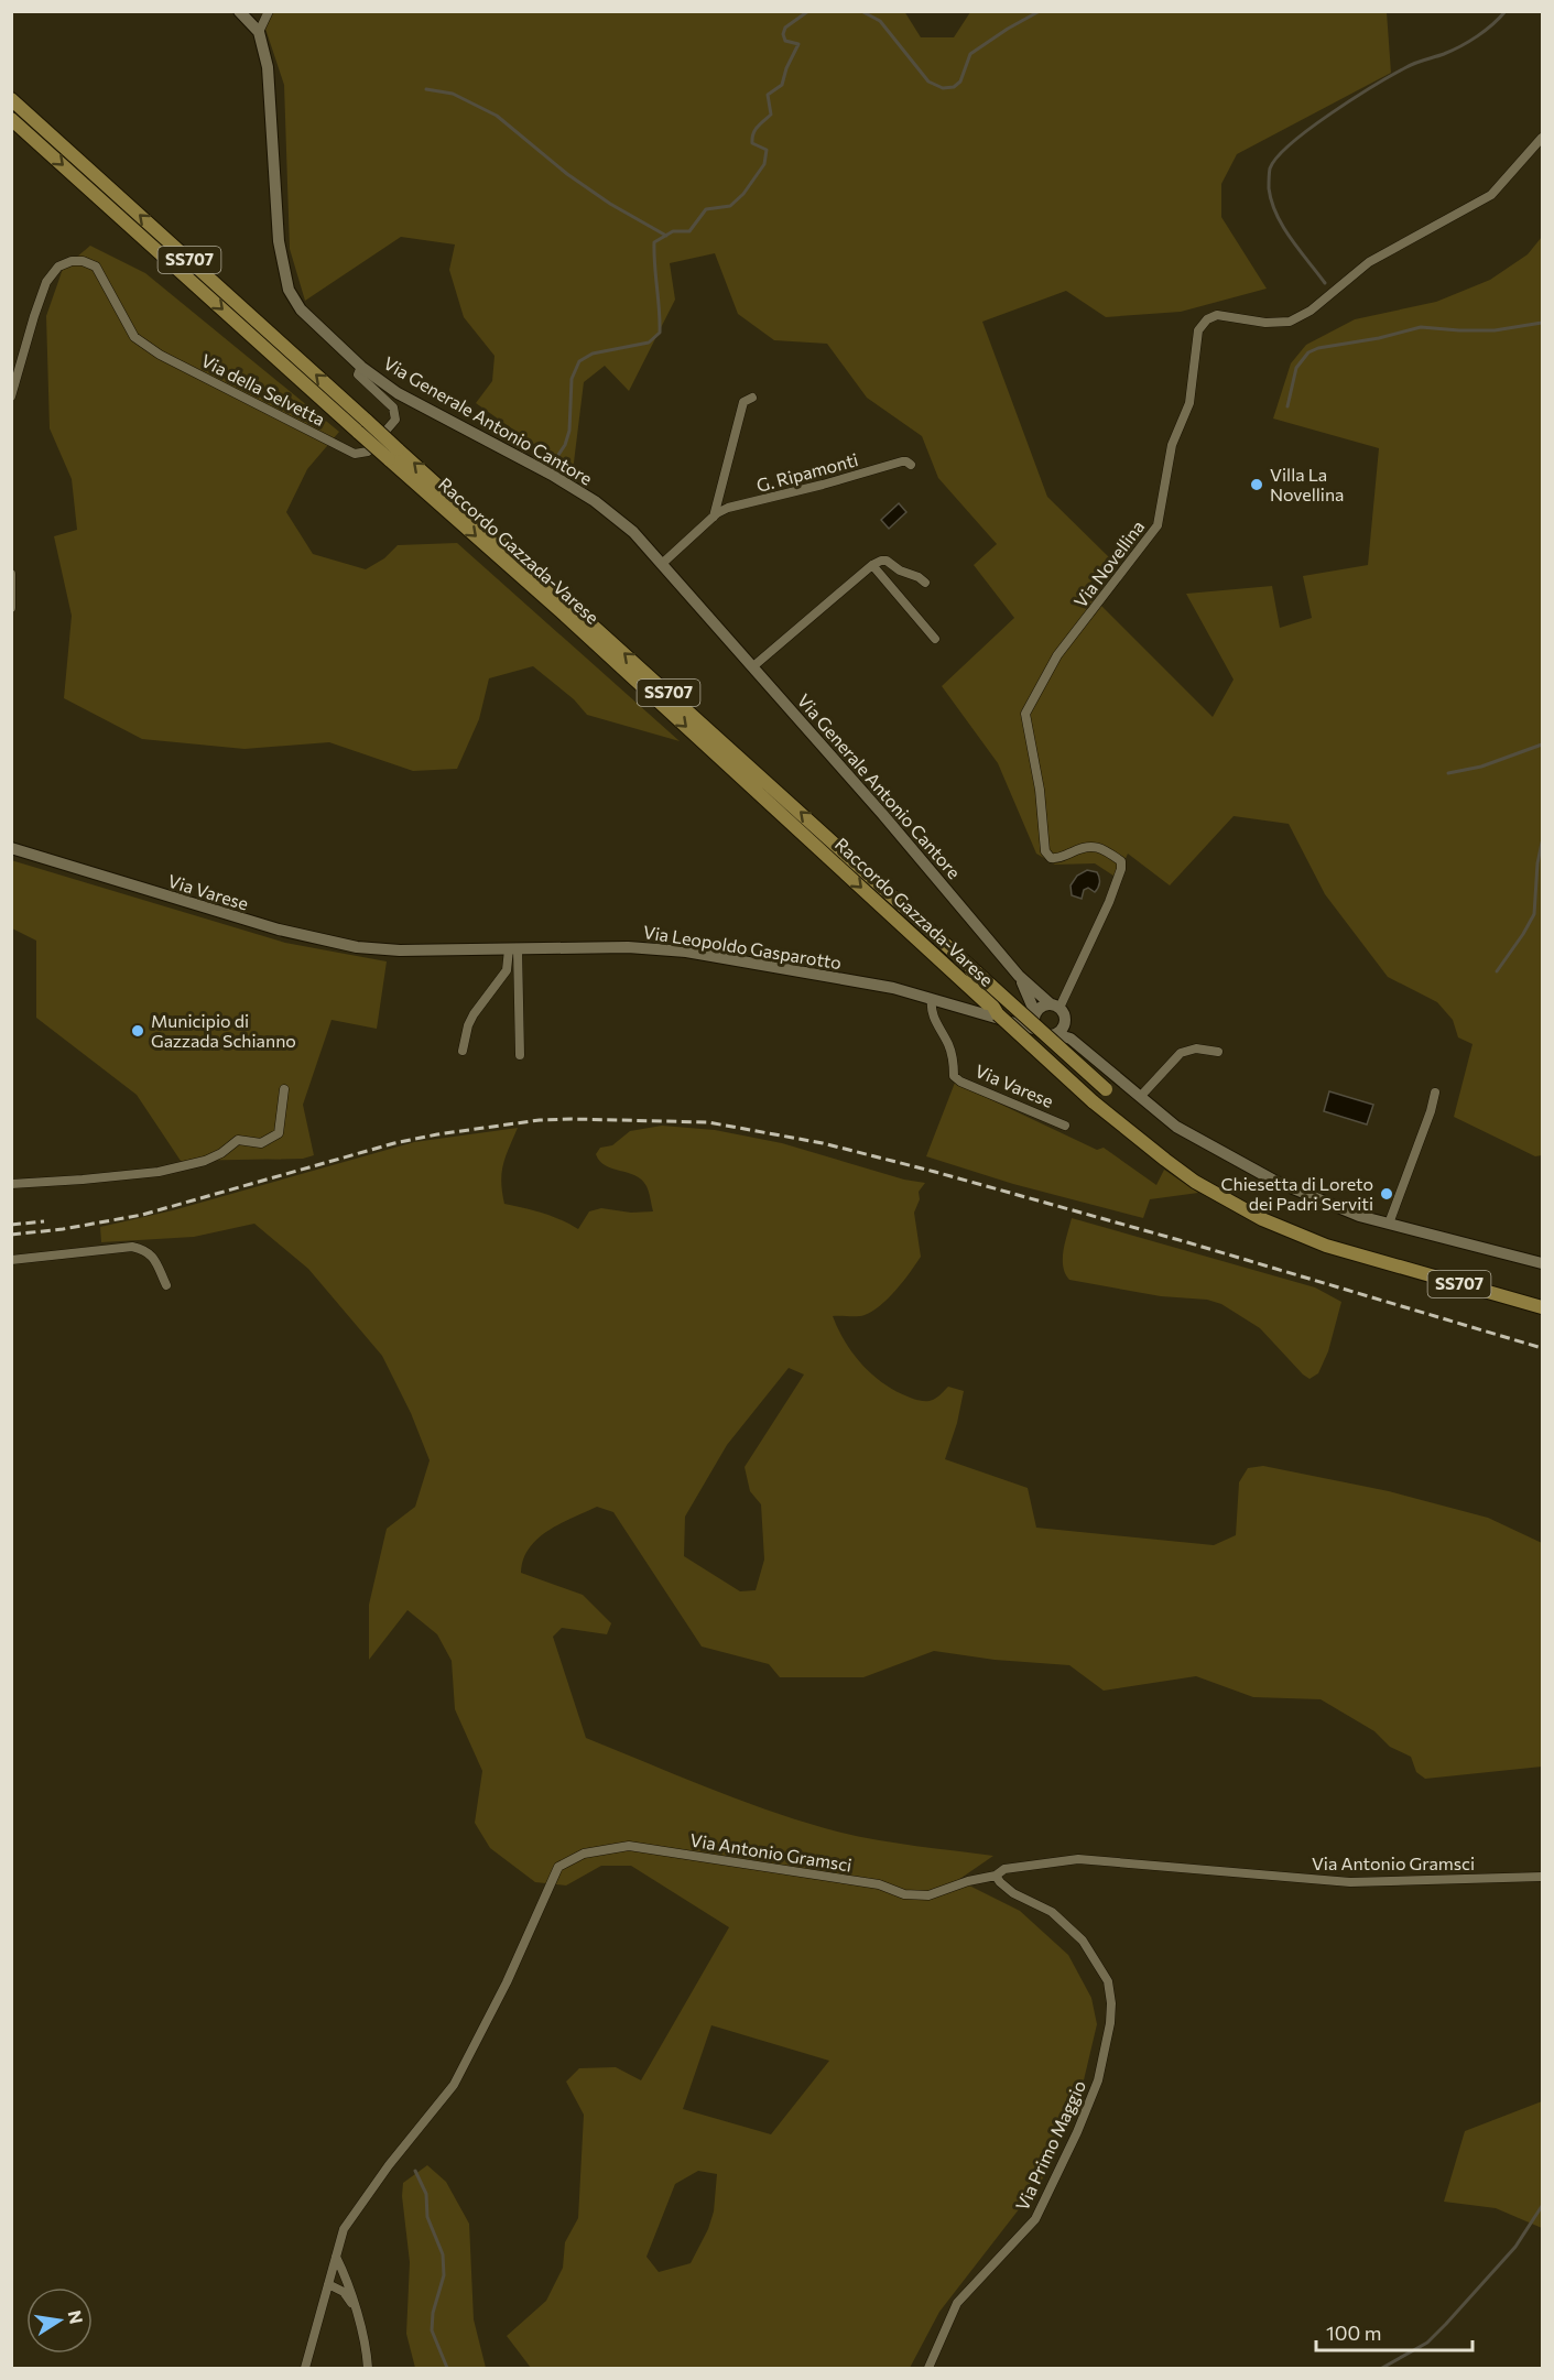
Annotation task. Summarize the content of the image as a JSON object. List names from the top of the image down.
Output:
{
  "streets": {
    "highway": ["SS707", "Raccordo Gazzada-Varese"],
    "main road": ["Via Generale Antonio Cantore", "Via Varese", "Via Leopoldo Gasparotto"],
    "street": [
      "Via della Selvetta",
      "G. Ripamonti",
      "Via Novellina",
      "Via Antonio Gramsci",
      "Via Primo Maggio"
    ]
  },
  "crossings": [
    ["Via della Selvetta", "Via Generale Antonio Cantore"],
    ["Via Generale Antonio Cantore", "G. Ripamonti"],
    ["Via Generale Antonio Cantore", "Via Novellina"],
    ["Via Generale Antonio Cantore", "Via Leopoldo Gasparotto"],
    ["Raccordo Gazzada-Varese", "Via Leopoldo Gasparotto"],
    ["Via Novellina", "Via Leopoldo Gasparotto"],
    ["Via Varese", "Via Leopoldo Gasparotto"],
    ["Via Antonio Gramsci", "Via Primo Maggio"]
  ],
  "places": ["Villa La Novellina", "Municipio di Gazzada Schianno", "Chiesetta di Loreto dei Padri Serviti"],
  "scale_bar": "100 m",
  "north": "right"
}
